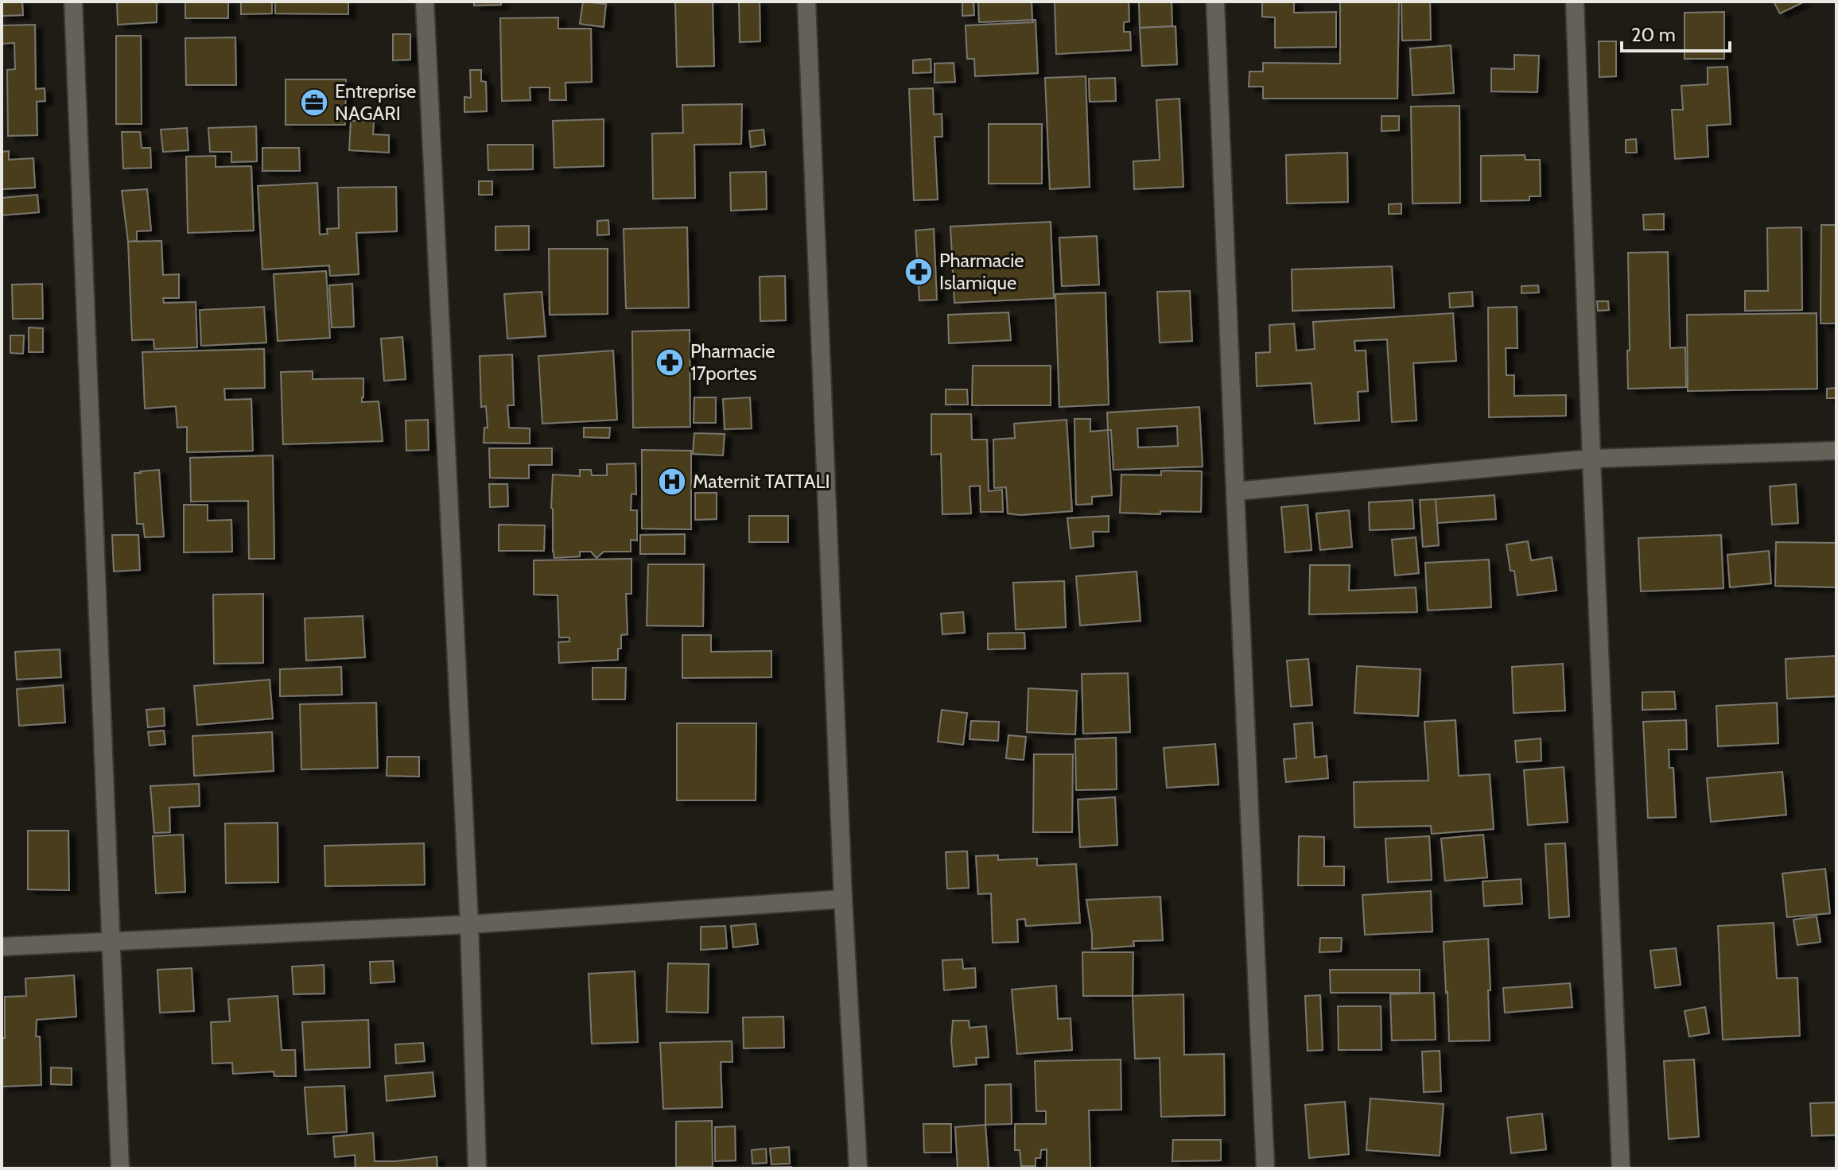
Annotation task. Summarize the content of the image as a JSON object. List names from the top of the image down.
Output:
{
  "places": {
    "office": ["Entreprise NAGARI"],
    "pharmacy": ["Pharmacie Islamique", "Pharmacie 17portes"],
    "hospital": ["Maternit TATTALI"]
  },
  "scale_bar": "20 m"
}
